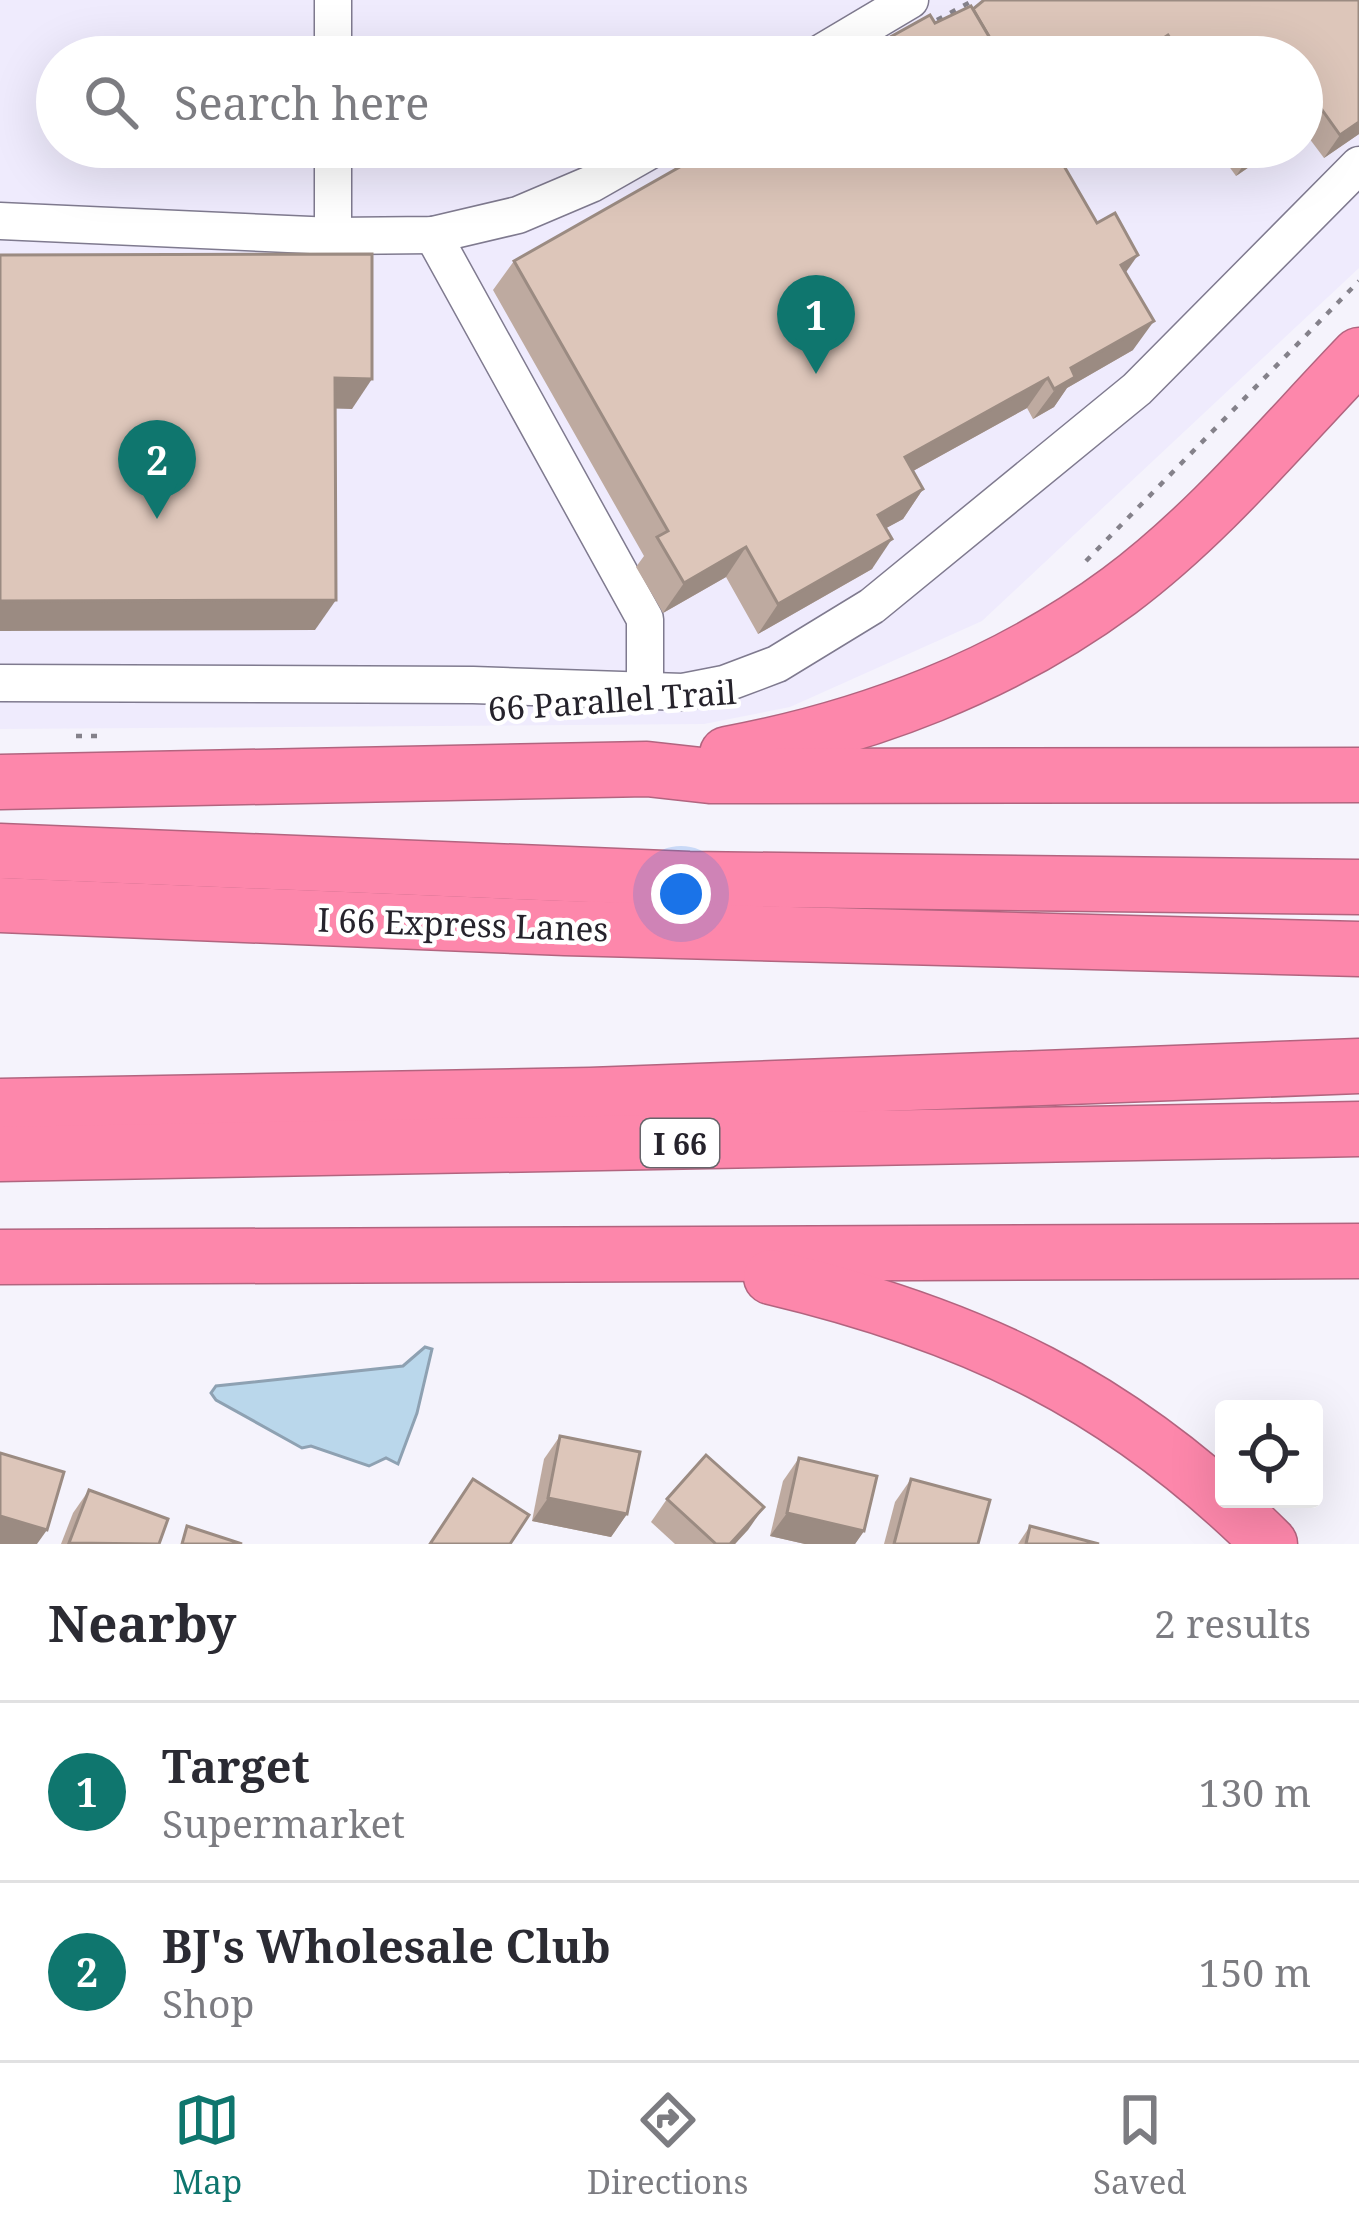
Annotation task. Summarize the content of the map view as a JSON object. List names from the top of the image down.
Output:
{
  "streets": {
    "highway": ["I 66 Express Lanes", "I 66"]
  },
  "page": {
    "search": "Search here",
    "pins": ["1", "2"],
    "heading": ["Nearby", "2 results"],
    "list": [
      {
        "mark": "1",
        "name": "Target",
        "note": "Supermarket",
        "value": "130 m"
      },
      {
        "mark": "2",
        "name": "BJ's Wholesale Club",
        "note": "Shop",
        "value": "150 m"
      }
    ],
    "nav": ["Map", "Directions", "Saved"]
  }
}
